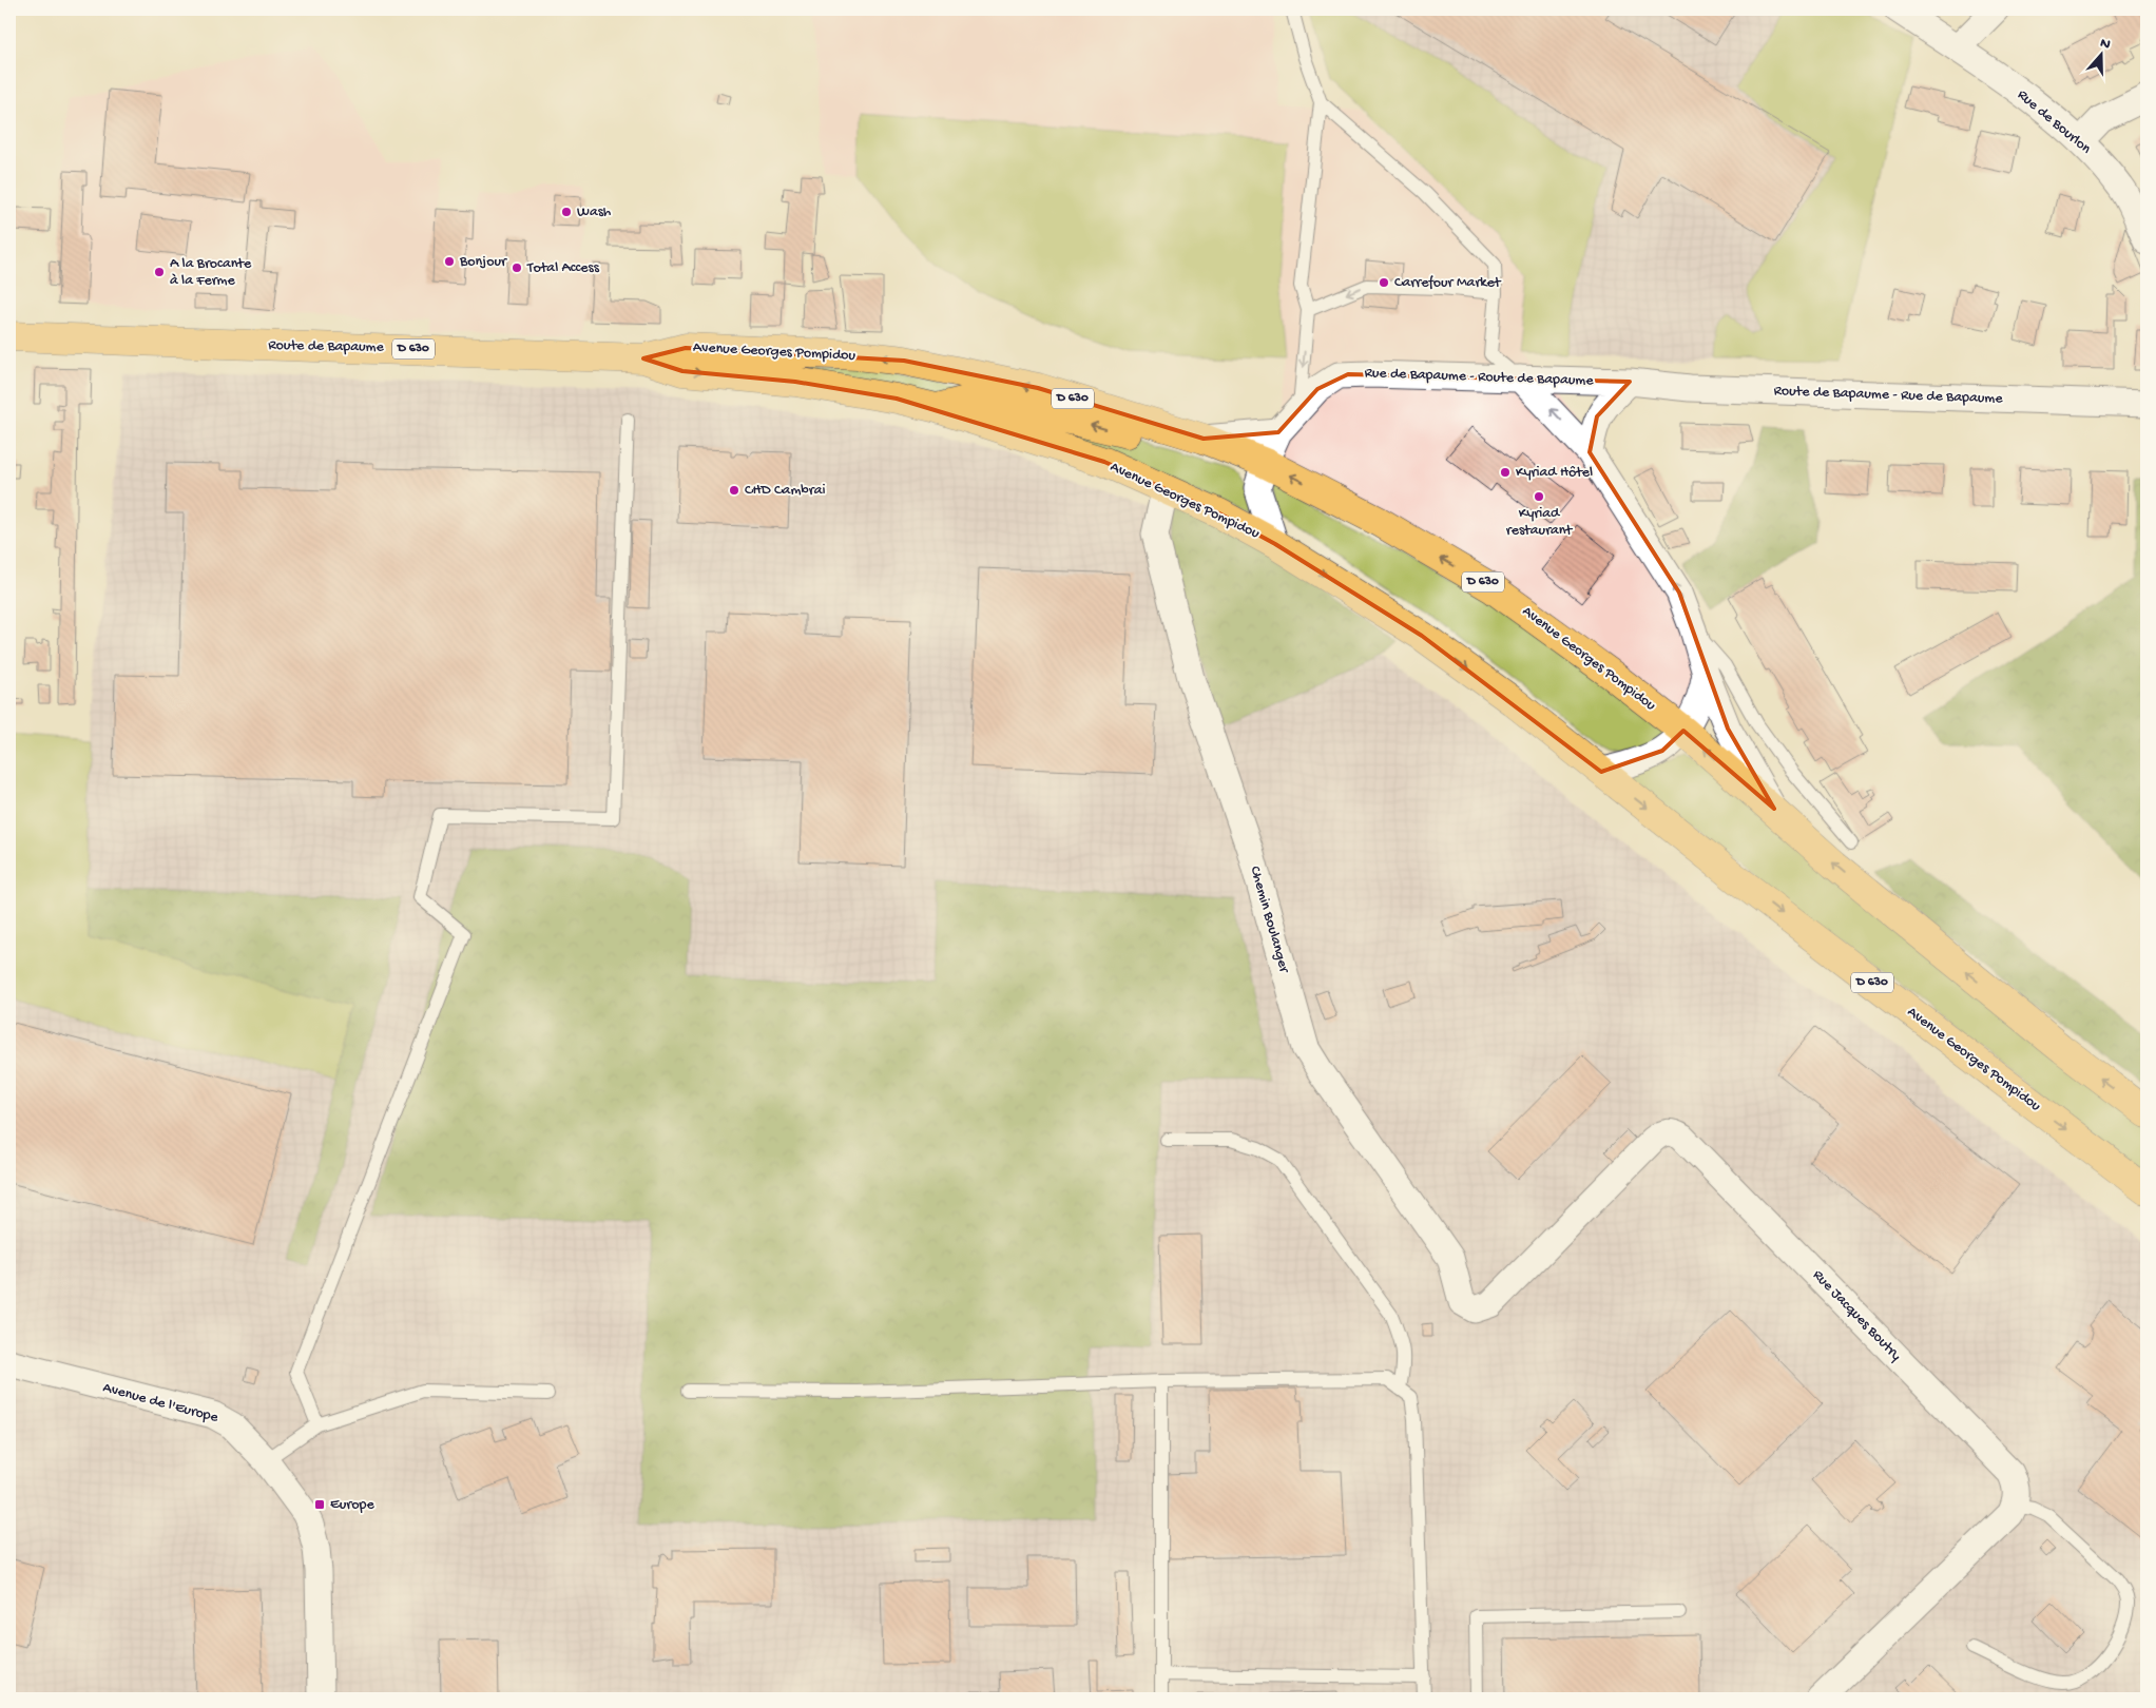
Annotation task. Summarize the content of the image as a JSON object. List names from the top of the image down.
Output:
{
  "streets": {
    "main road": ["Route de Bapaume", "D 630", "Avenue Georges Pompidou"],
    "street": [
      "Rue de Bourlon",
      "Rue de Bapaume - Route de Bapaume",
      "Route de Bapaume - Rue de Bapaume",
      "Chemin Boulanger",
      "Rue Jacques Boutry",
      "Avenue de l'Europe"
    ]
  },
  "crossings": [
    ["Route de Bapaume", "Avenue Georges Pompidou"],
    ["Avenue Georges Pompidou", "Chemin Boulanger"],
    ["Rue de Bapaume - Route de Bapaume", "Route de Bapaume - Rue de Bapaume"],
    ["Chemin Boulanger", "Rue Jacques Boutry"]
  ],
  "places": {
    "other": [
      "Wash",
      "Bonjour",
      "Total Access",
      "A la Brocante à la Ferme",
      "Carrefour Market",
      "Kyriad Hôtel",
      "CHD Cambrai",
      "Kyriad restaurant"
    ],
    "transit": ["Europe"]
  },
  "north": "top"
}
